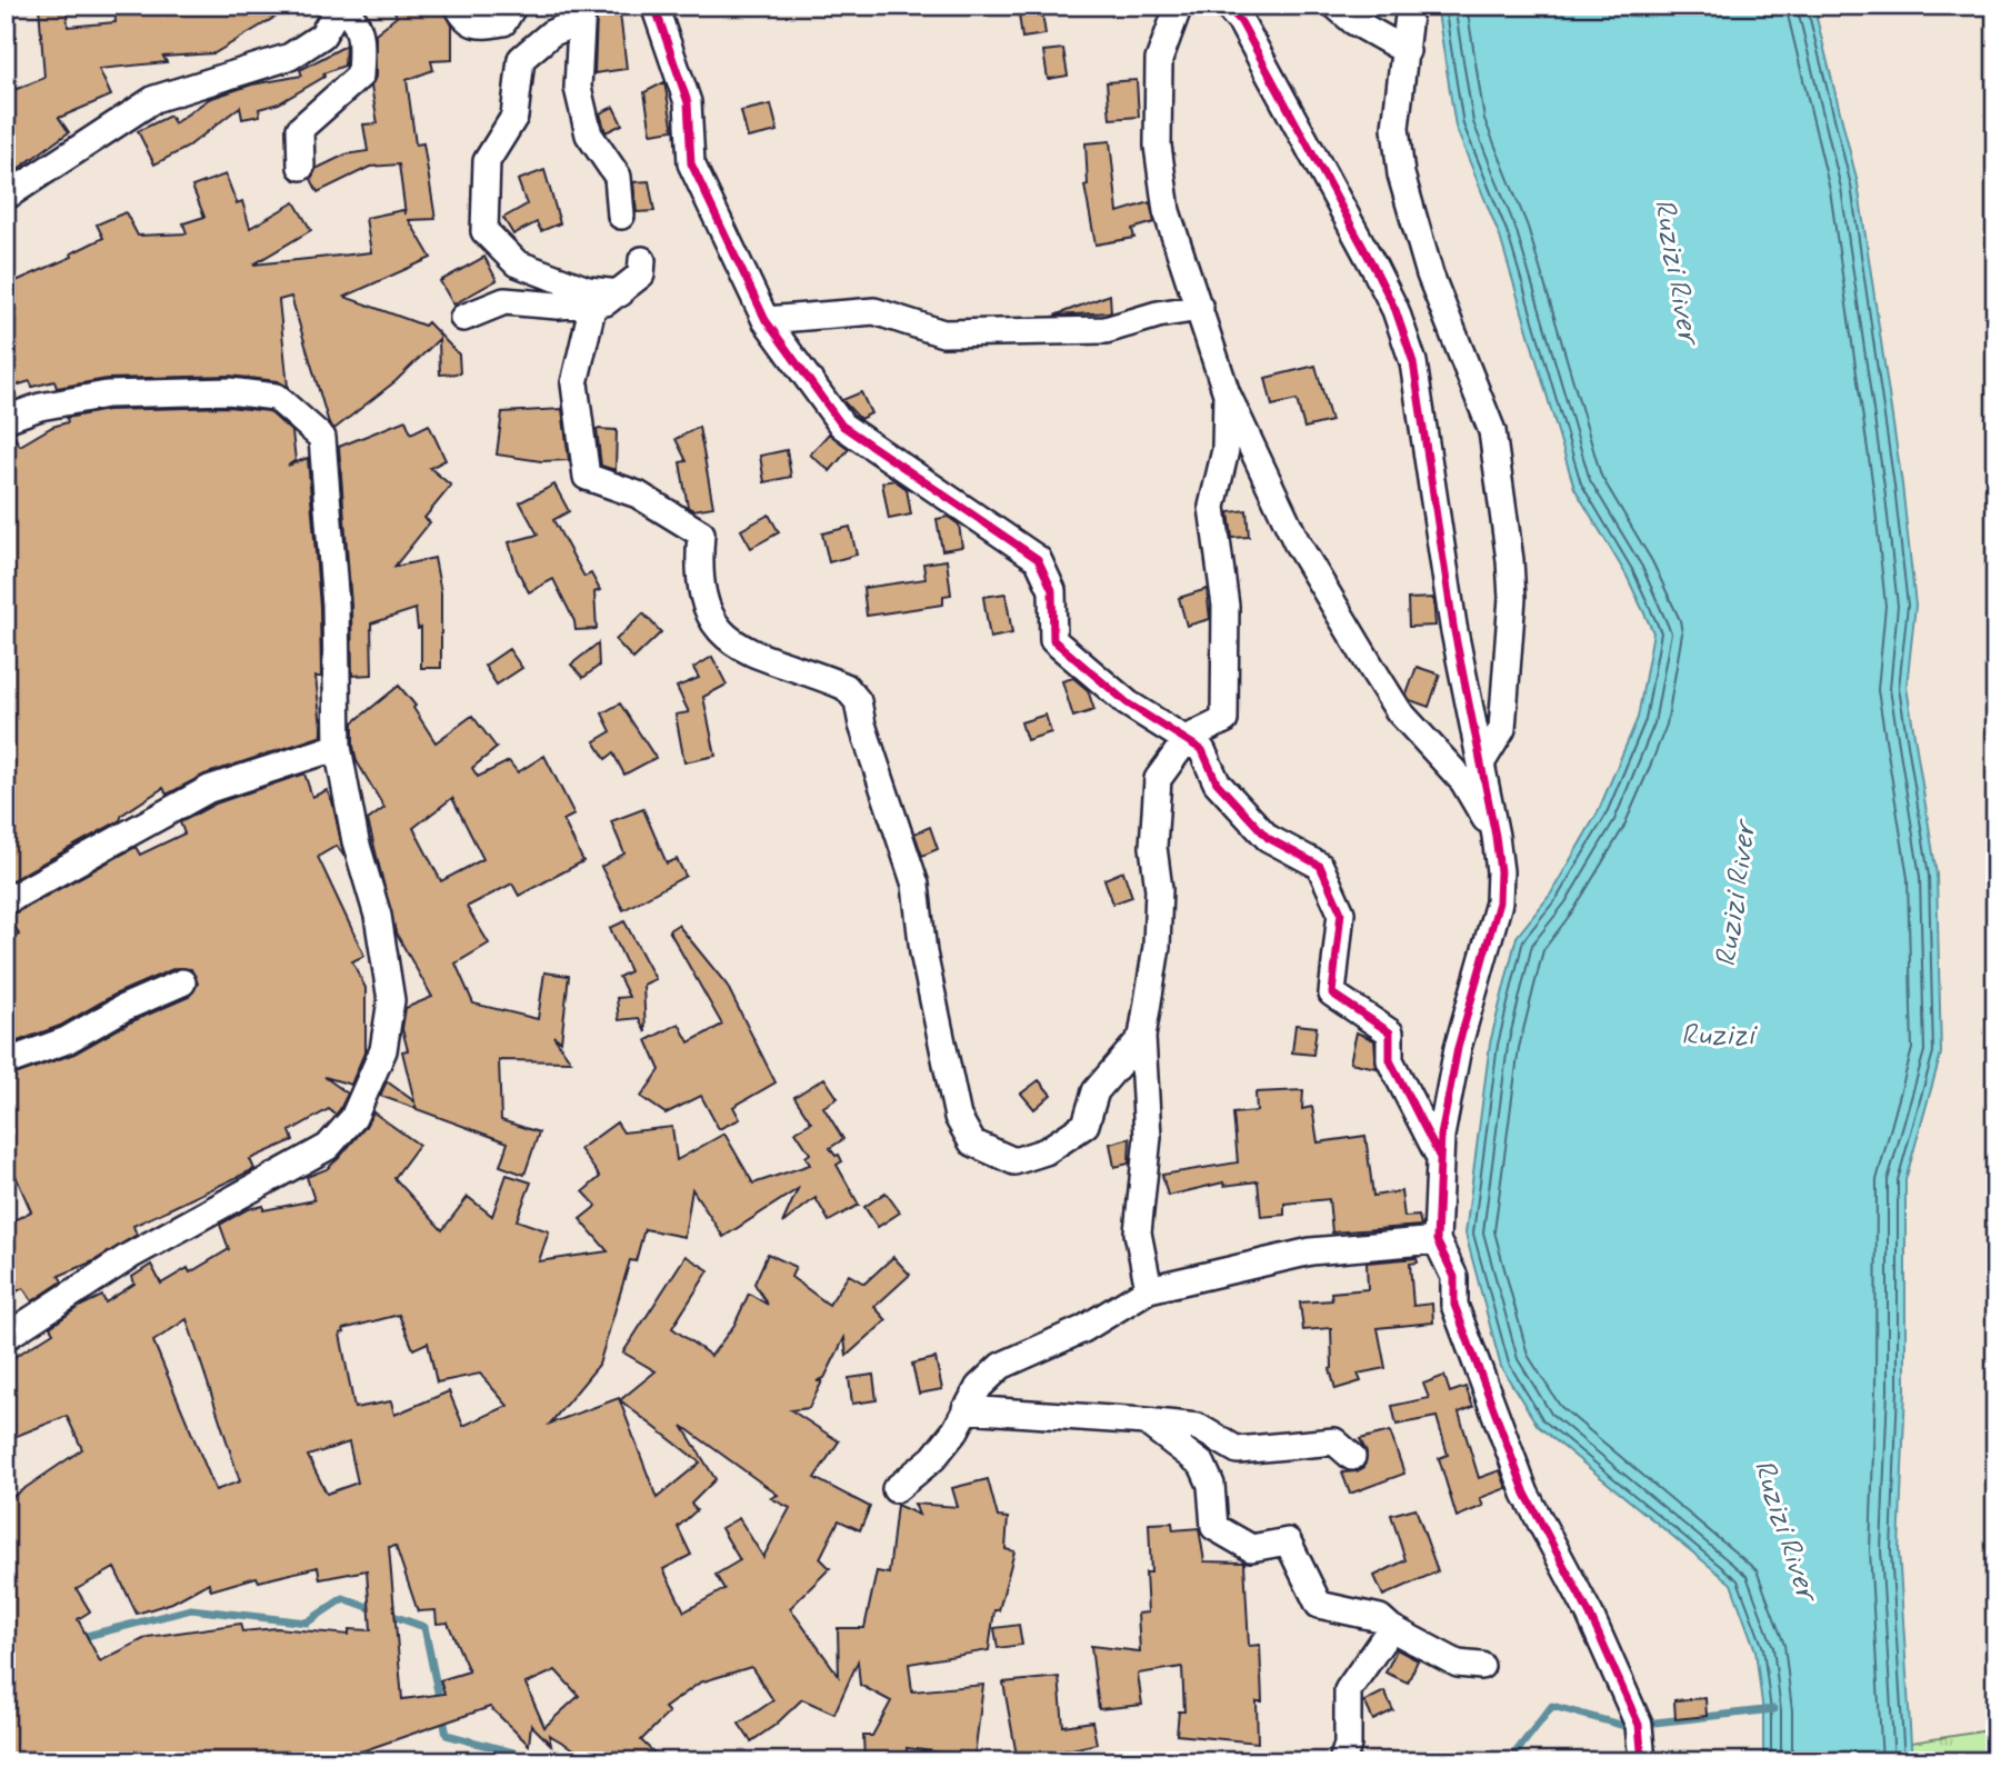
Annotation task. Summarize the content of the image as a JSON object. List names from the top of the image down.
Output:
{
  "water": ["Ruzizi River", "Ruzizi"]
}
